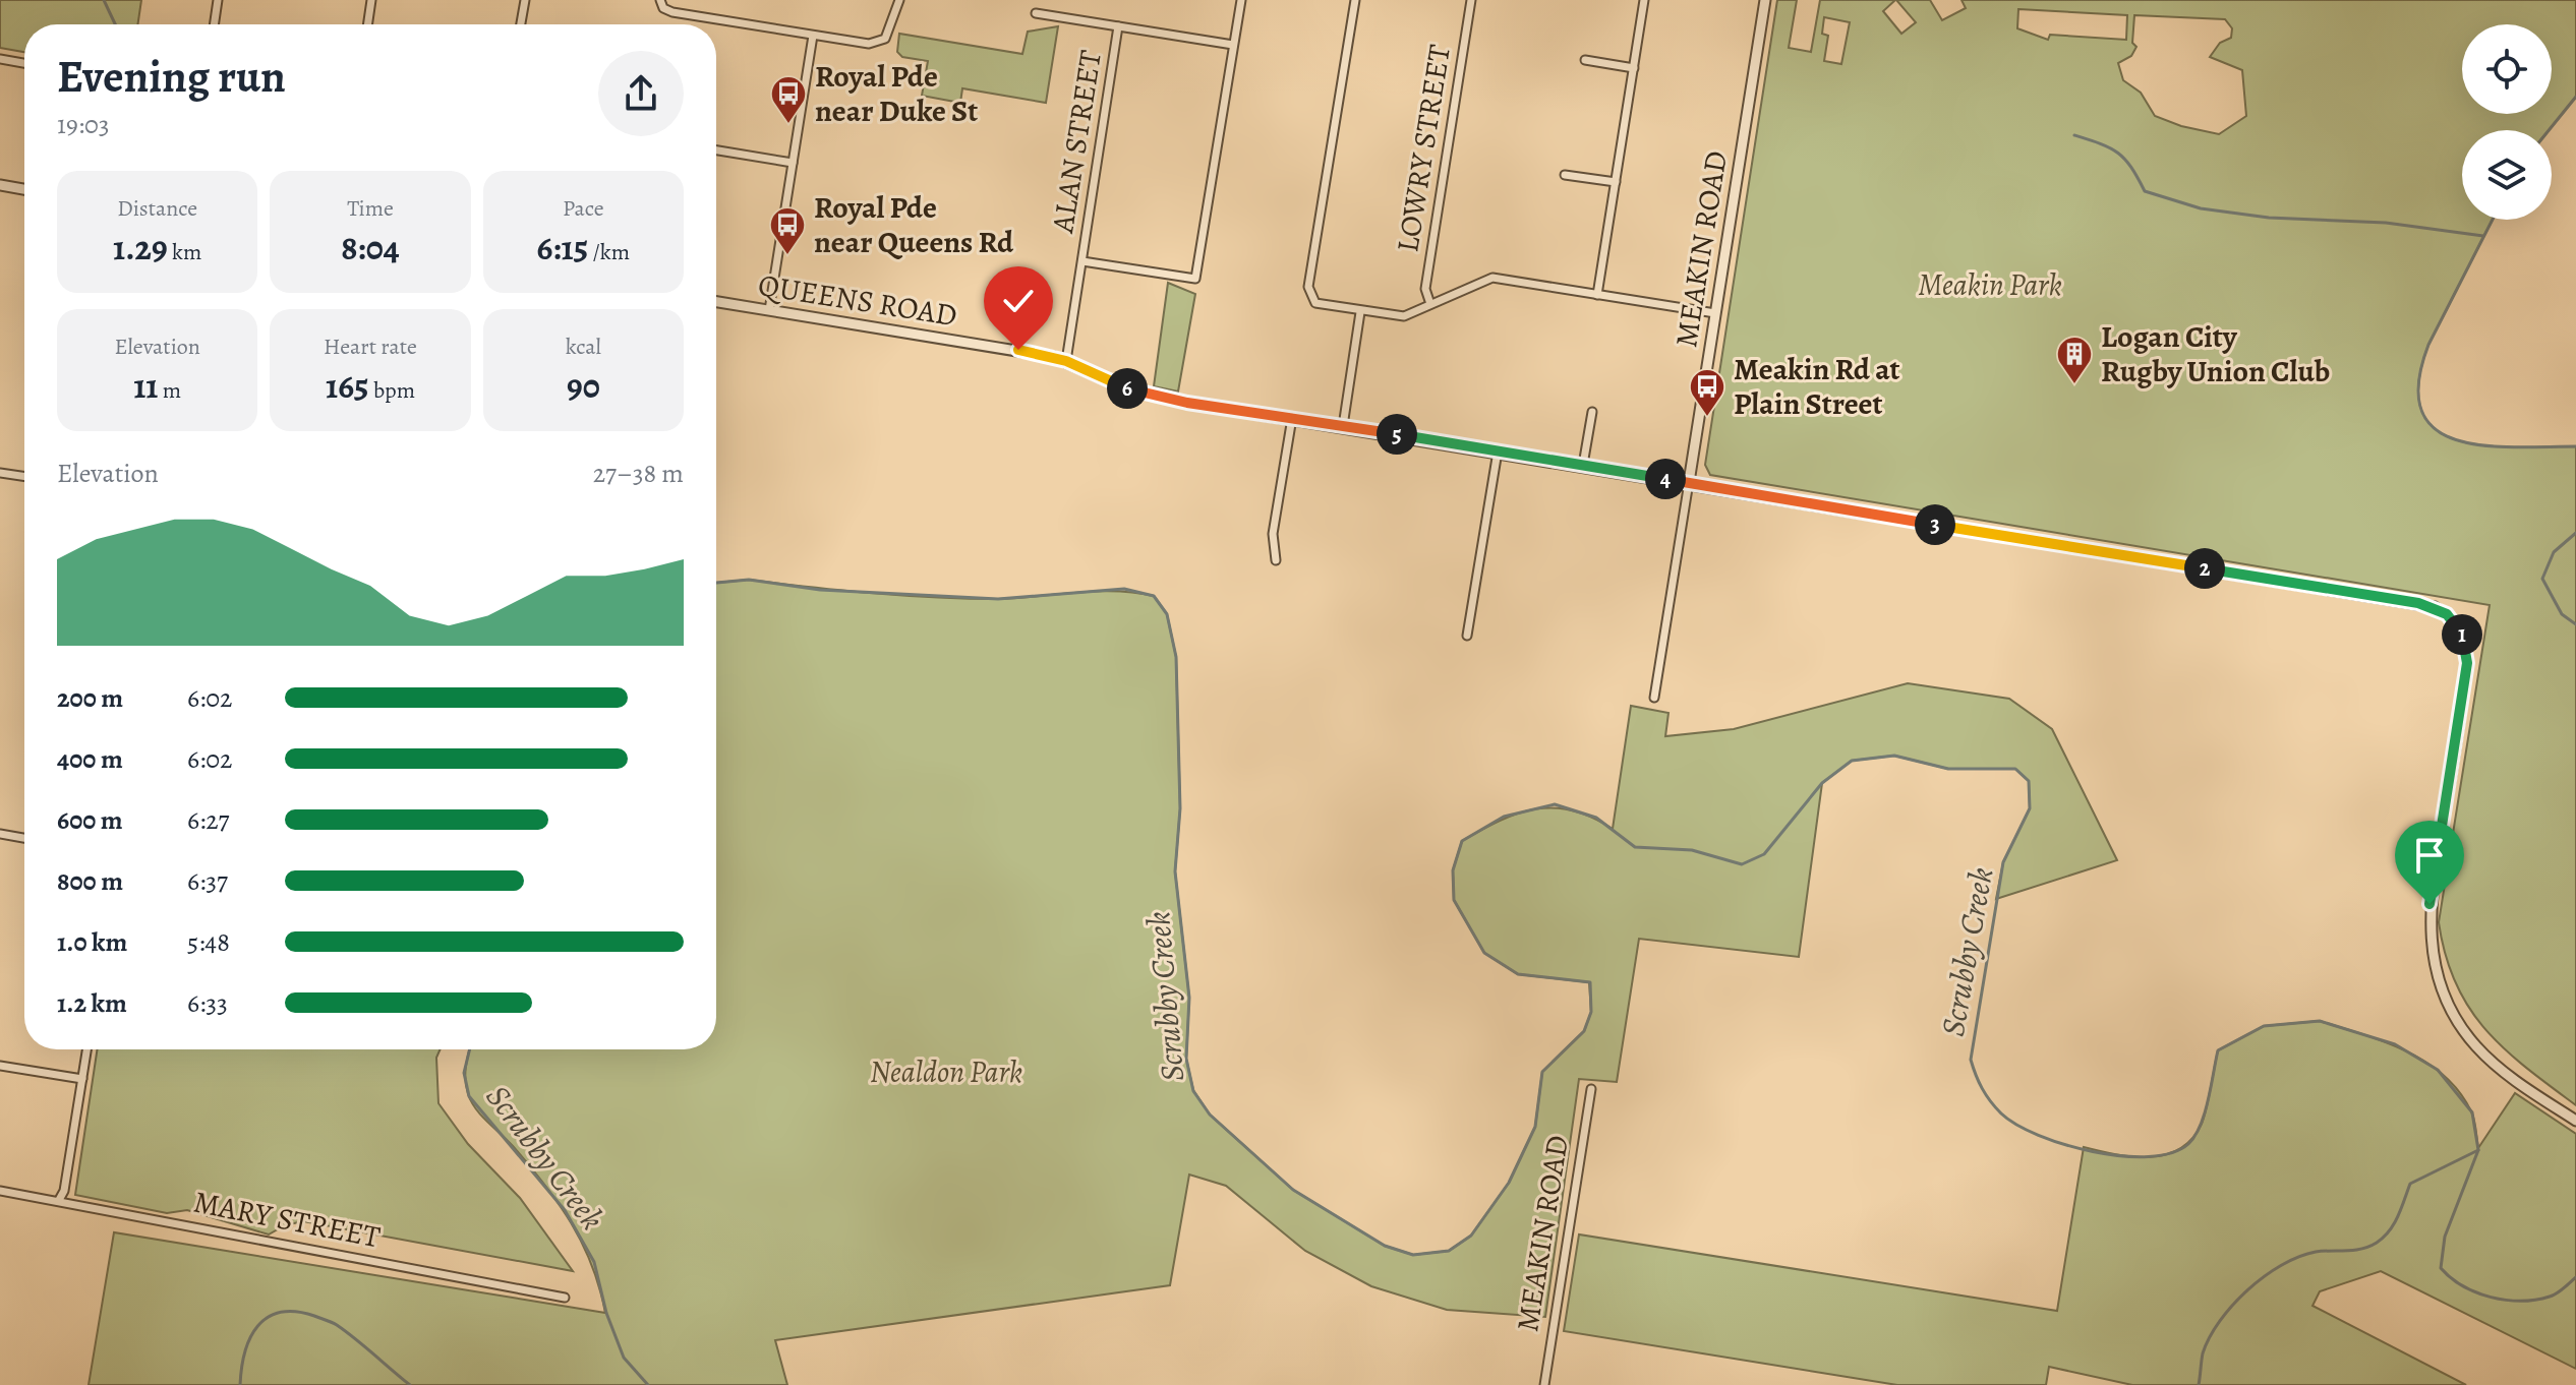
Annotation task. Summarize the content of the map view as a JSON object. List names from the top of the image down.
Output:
{
  "streets": {
    "street": [
      "ALAN STREET",
      "LOWRY STREET",
      "MEAKIN ROAD",
      "QUEENS ROAD",
      "MARY STREET"
    ]
  },
  "crossings": [
    ["ALAN STREET", "QUEENS ROAD"],
    ["MEAKIN ROAD", "QUEENS ROAD"]
  ],
  "water": ["Scrubby Creek"],
  "parks": ["Meakin Park", "Nealdon Park"],
  "places": {
    "bus stop": ["Royal Pde near Duke St", "Royal Pde near Queens Rd", "Meakin Rd at Plain Street"],
    "building": ["Logan City Rugby Union Club"]
  },
  "page": {
    "heading": ["Evening run", "19:03"],
    "stats": [
      ["Distance", "1.29 km"],
      ["Time", "8:04"],
      ["Pace", "6:15 /km"],
      ["Elevation", "11 m"],
      ["Heart rate", "165 bpm"],
      ["kcal", "90"]
    ],
    "pins": [
      "6",
      "5",
      "4",
      "3",
      "2",
      "1"
    ],
    "chart": ["Elevation", "27–38 m"],
    "list": [
      {
        "name": "200 m",
        "note": "6:02"
      },
      {
        "name": "400 m",
        "note": "6:02"
      },
      {
        "name": "600 m",
        "note": "6:27"
      },
      {
        "name": "800 m",
        "note": "6:37"
      },
      {
        "name": "1.0 km",
        "note": "5:48"
      },
      {
        "name": "1.2 km",
        "note": "6:33"
      }
    ]
  }
}
